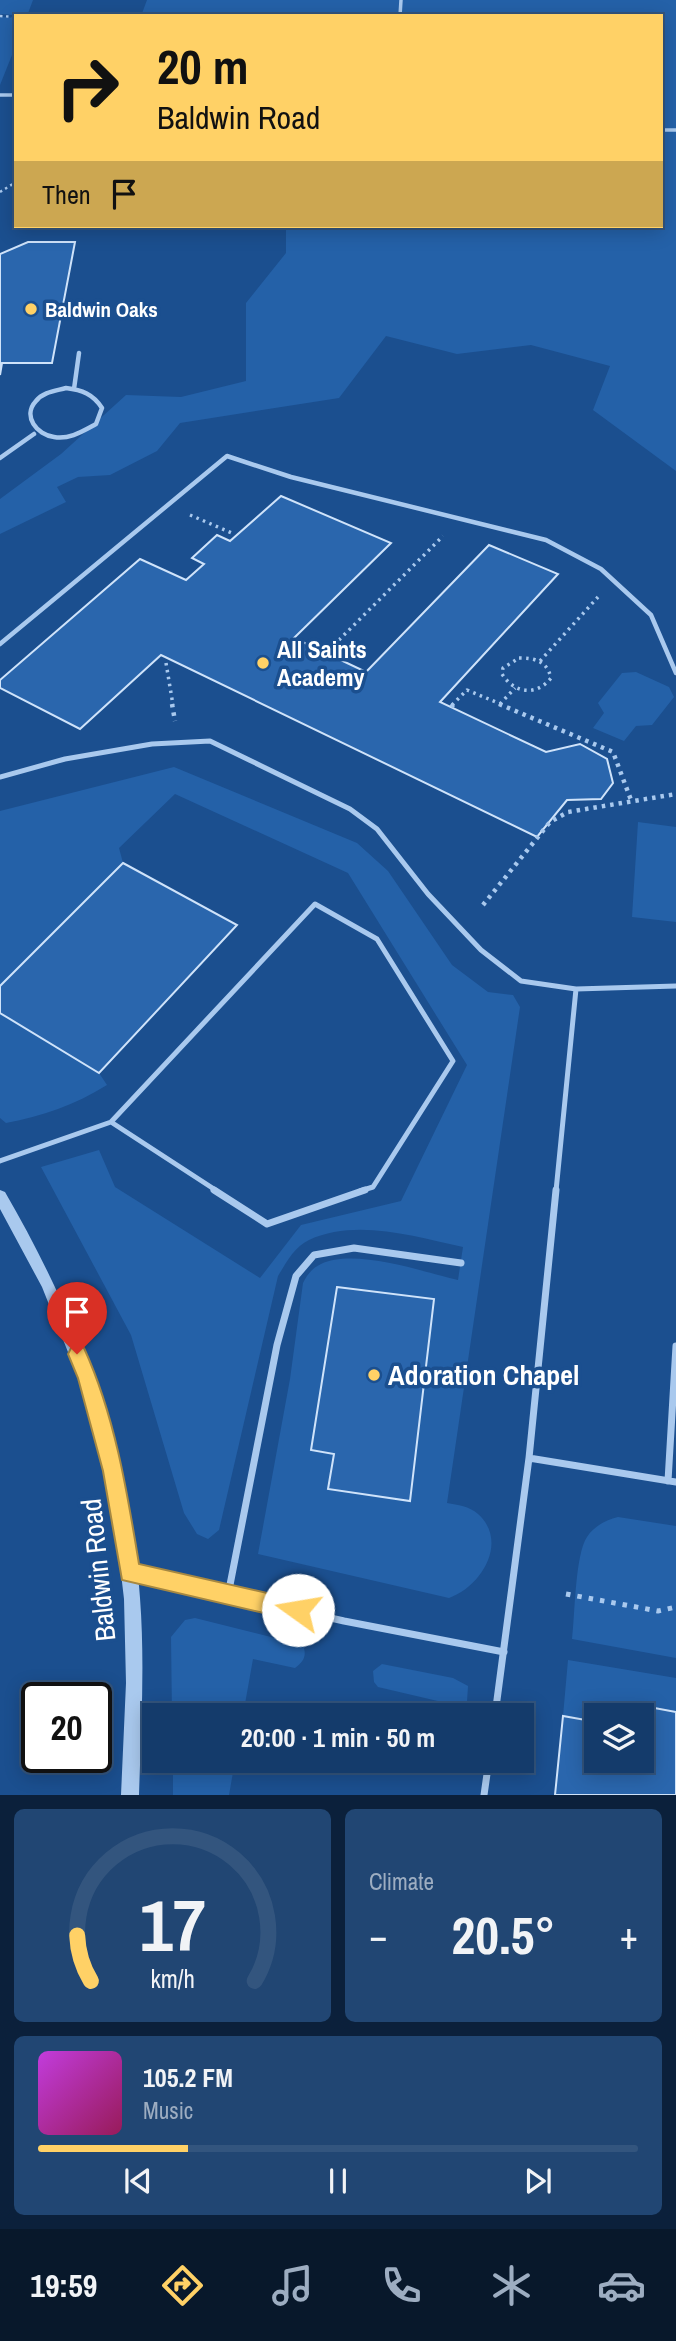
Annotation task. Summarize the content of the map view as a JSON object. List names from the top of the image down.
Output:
{
  "streets": {
    "street": ["Baldwin Road"]
  },
  "places": ["Baldwin Oaks", "All Saints Academy", "Adoration Chapel"],
  "page": {
    "turn": ["20 m", "Baldwin Road"],
    "then": "Then",
    "limit": "20",
    "trip": "20:00 · 1 min · 50 m",
    "tile": "Climate",
    "heat": ["−", "20.5°", "+"],
    "song": ["105.2 FM", "Music"],
    "tabs": "19:59",
    "gauge": ["17", "km/h"]
  }
}
